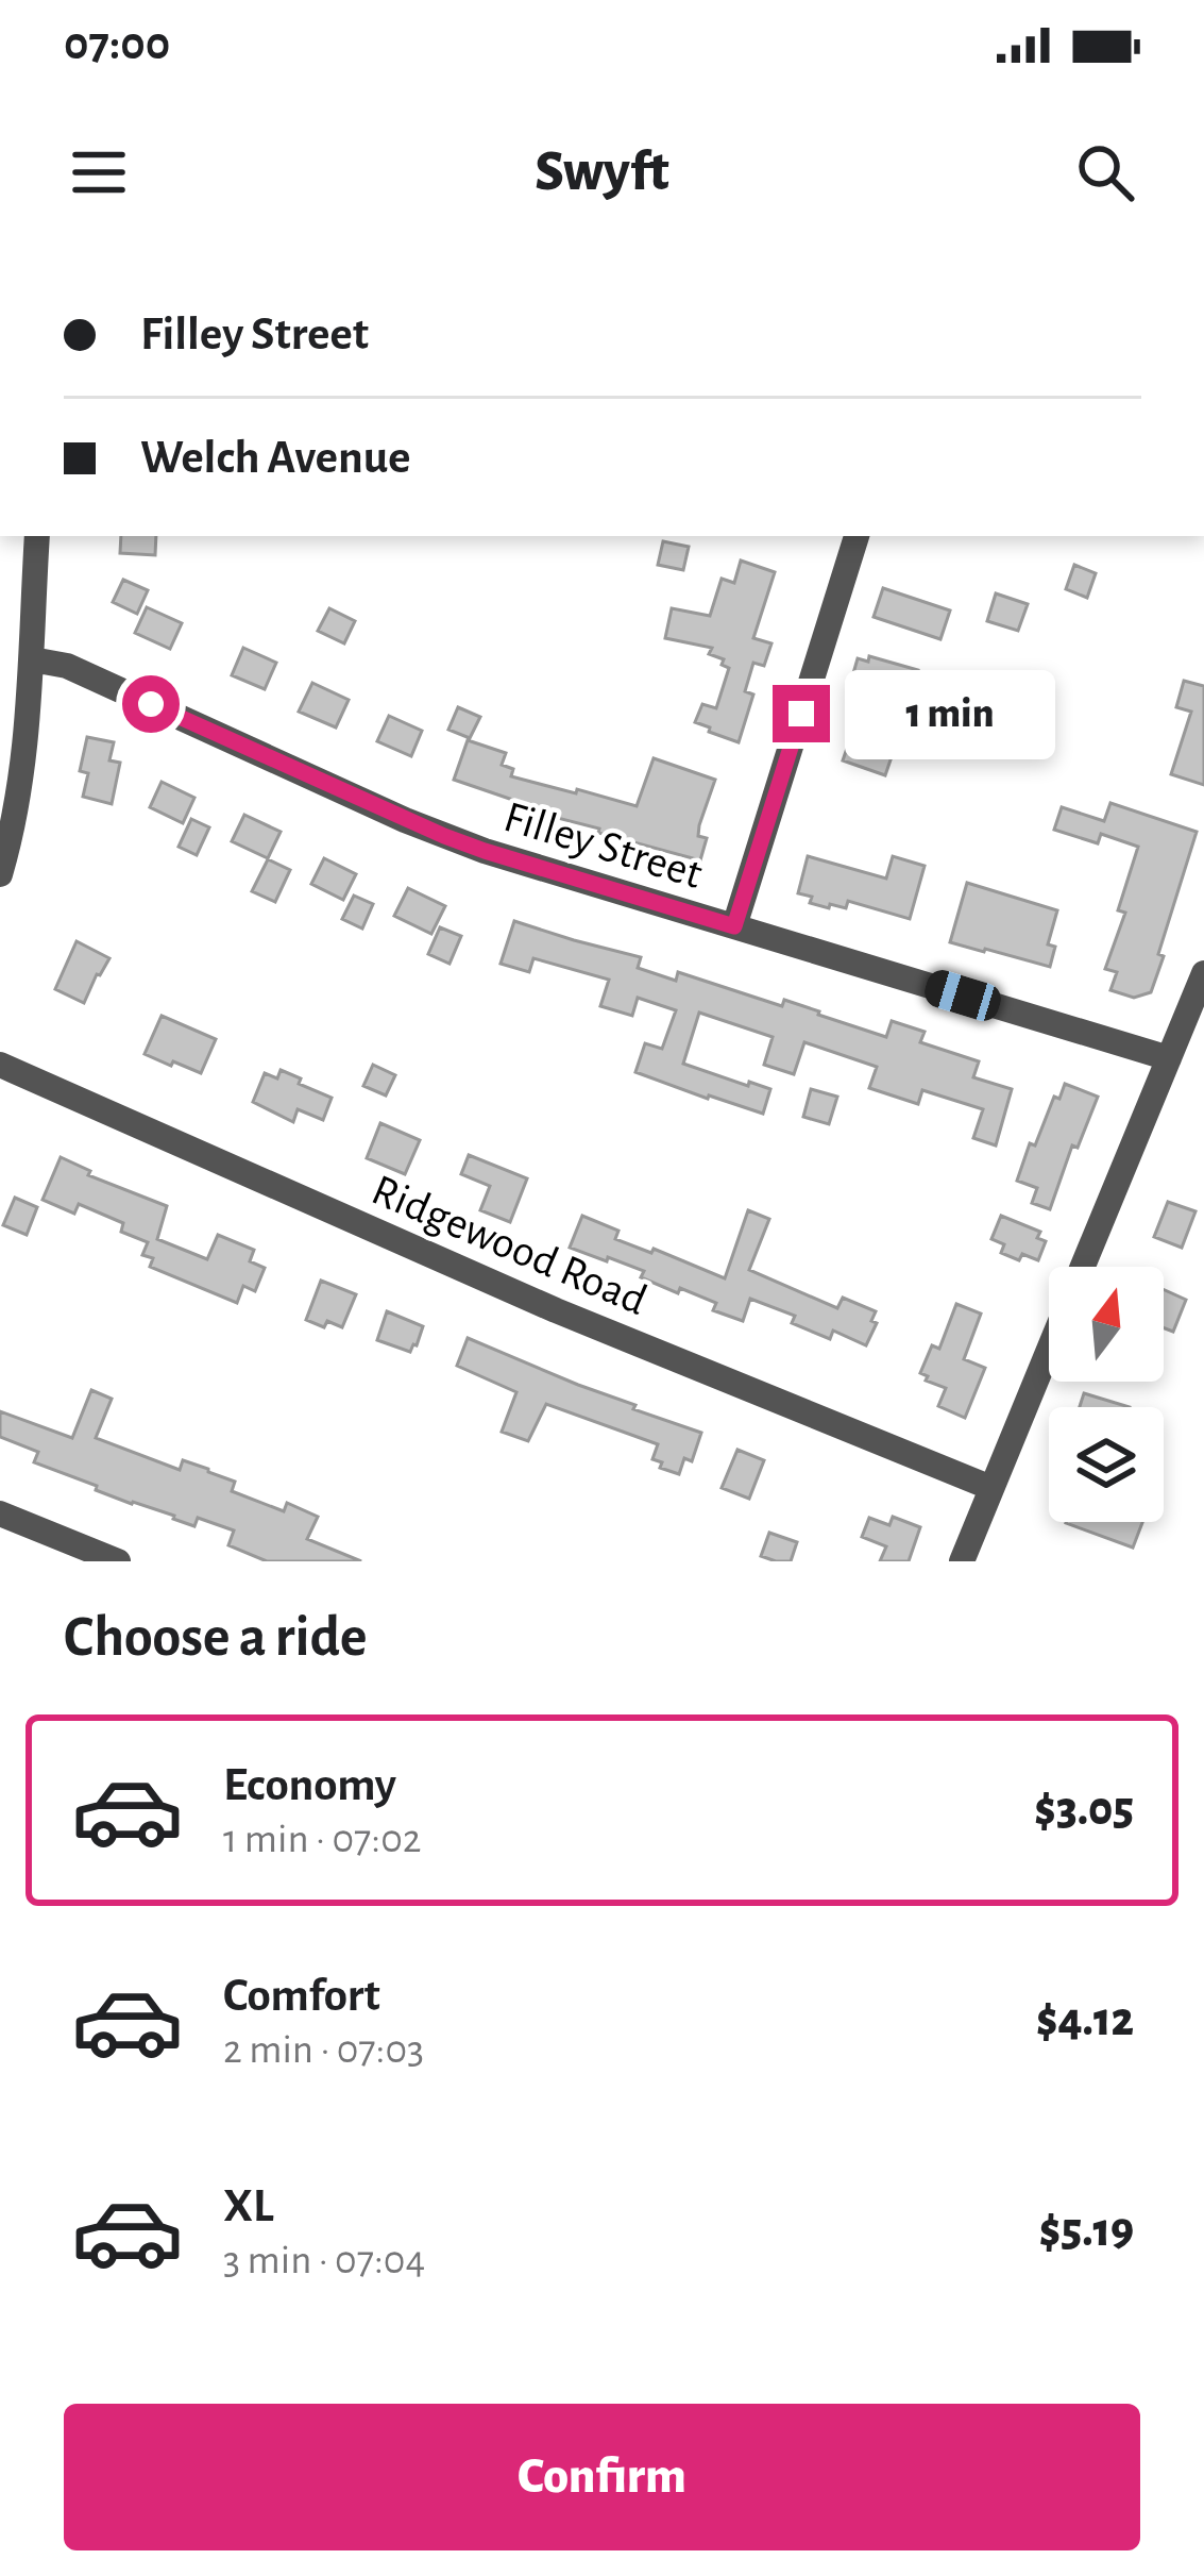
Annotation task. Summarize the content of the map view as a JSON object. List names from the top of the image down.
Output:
{
  "streets": {
    "street": ["Filley Street", "Ridgewood Road"]
  },
  "north": "top",
  "page": {
    "status": "07:00",
    "header": "Swyft",
    "banner": ["Filley Street", "Welch Avenue"],
    "bubble": "1 min",
    "heading": "Choose a ride",
    "list": [
      {
        "name": "Economy",
        "note": "1 min · 07:02",
        "value": "$3.05"
      },
      {
        "name": "Comfort",
        "note": "2 min · 07:03",
        "value": "$4.12"
      },
      {
        "name": "XL",
        "note": "3 min · 07:04",
        "value": "$5.19"
      }
    ],
    "buttons": "Confirm"
  }
}
